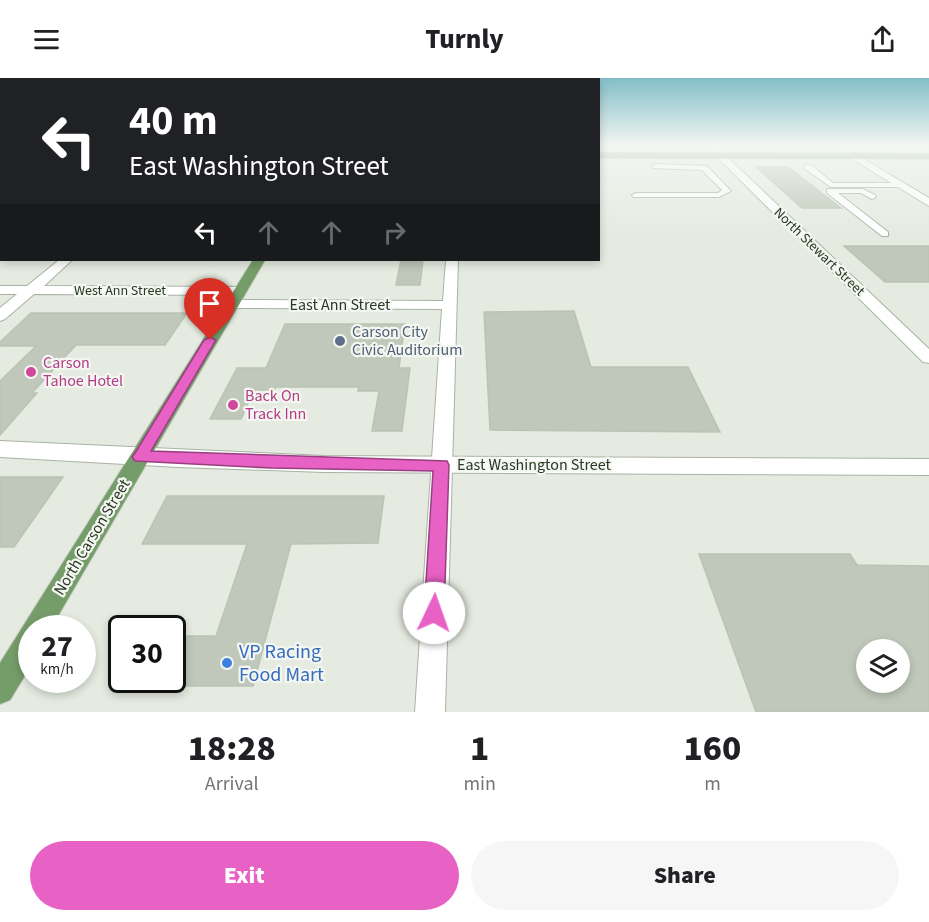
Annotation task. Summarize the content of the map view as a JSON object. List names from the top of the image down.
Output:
{
  "streets": {
    "main road": ["North Carson Street"],
    "street": [
      "North Stewart Street",
      "West Ann Street",
      "East Ann Street",
      "East Washington Street"
    ]
  },
  "crossings": [
    ["West Ann Street", "East Ann Street"],
    ["West Ann Street", "North Carson Street"],
    ["East Ann Street", "North Carson Street"],
    ["East Washington Street", "North Carson Street"]
  ],
  "places": [
    "Carson City Civic Auditorium",
    "Carson Tahoe Hotel",
    "Back On Track Inn",
    "VP Racing Food Mart"
  ],
  "page": {
    "header": "Turnly",
    "turn": ["40 m", "East Washington Street"],
    "speed": "27 km/h",
    "limit": "30",
    "eta": [
      "18:28",
      "Arrival",
      "1",
      "min",
      "160",
      "m"
    ],
    "buttons": ["Exit", "Share"]
  }
}
